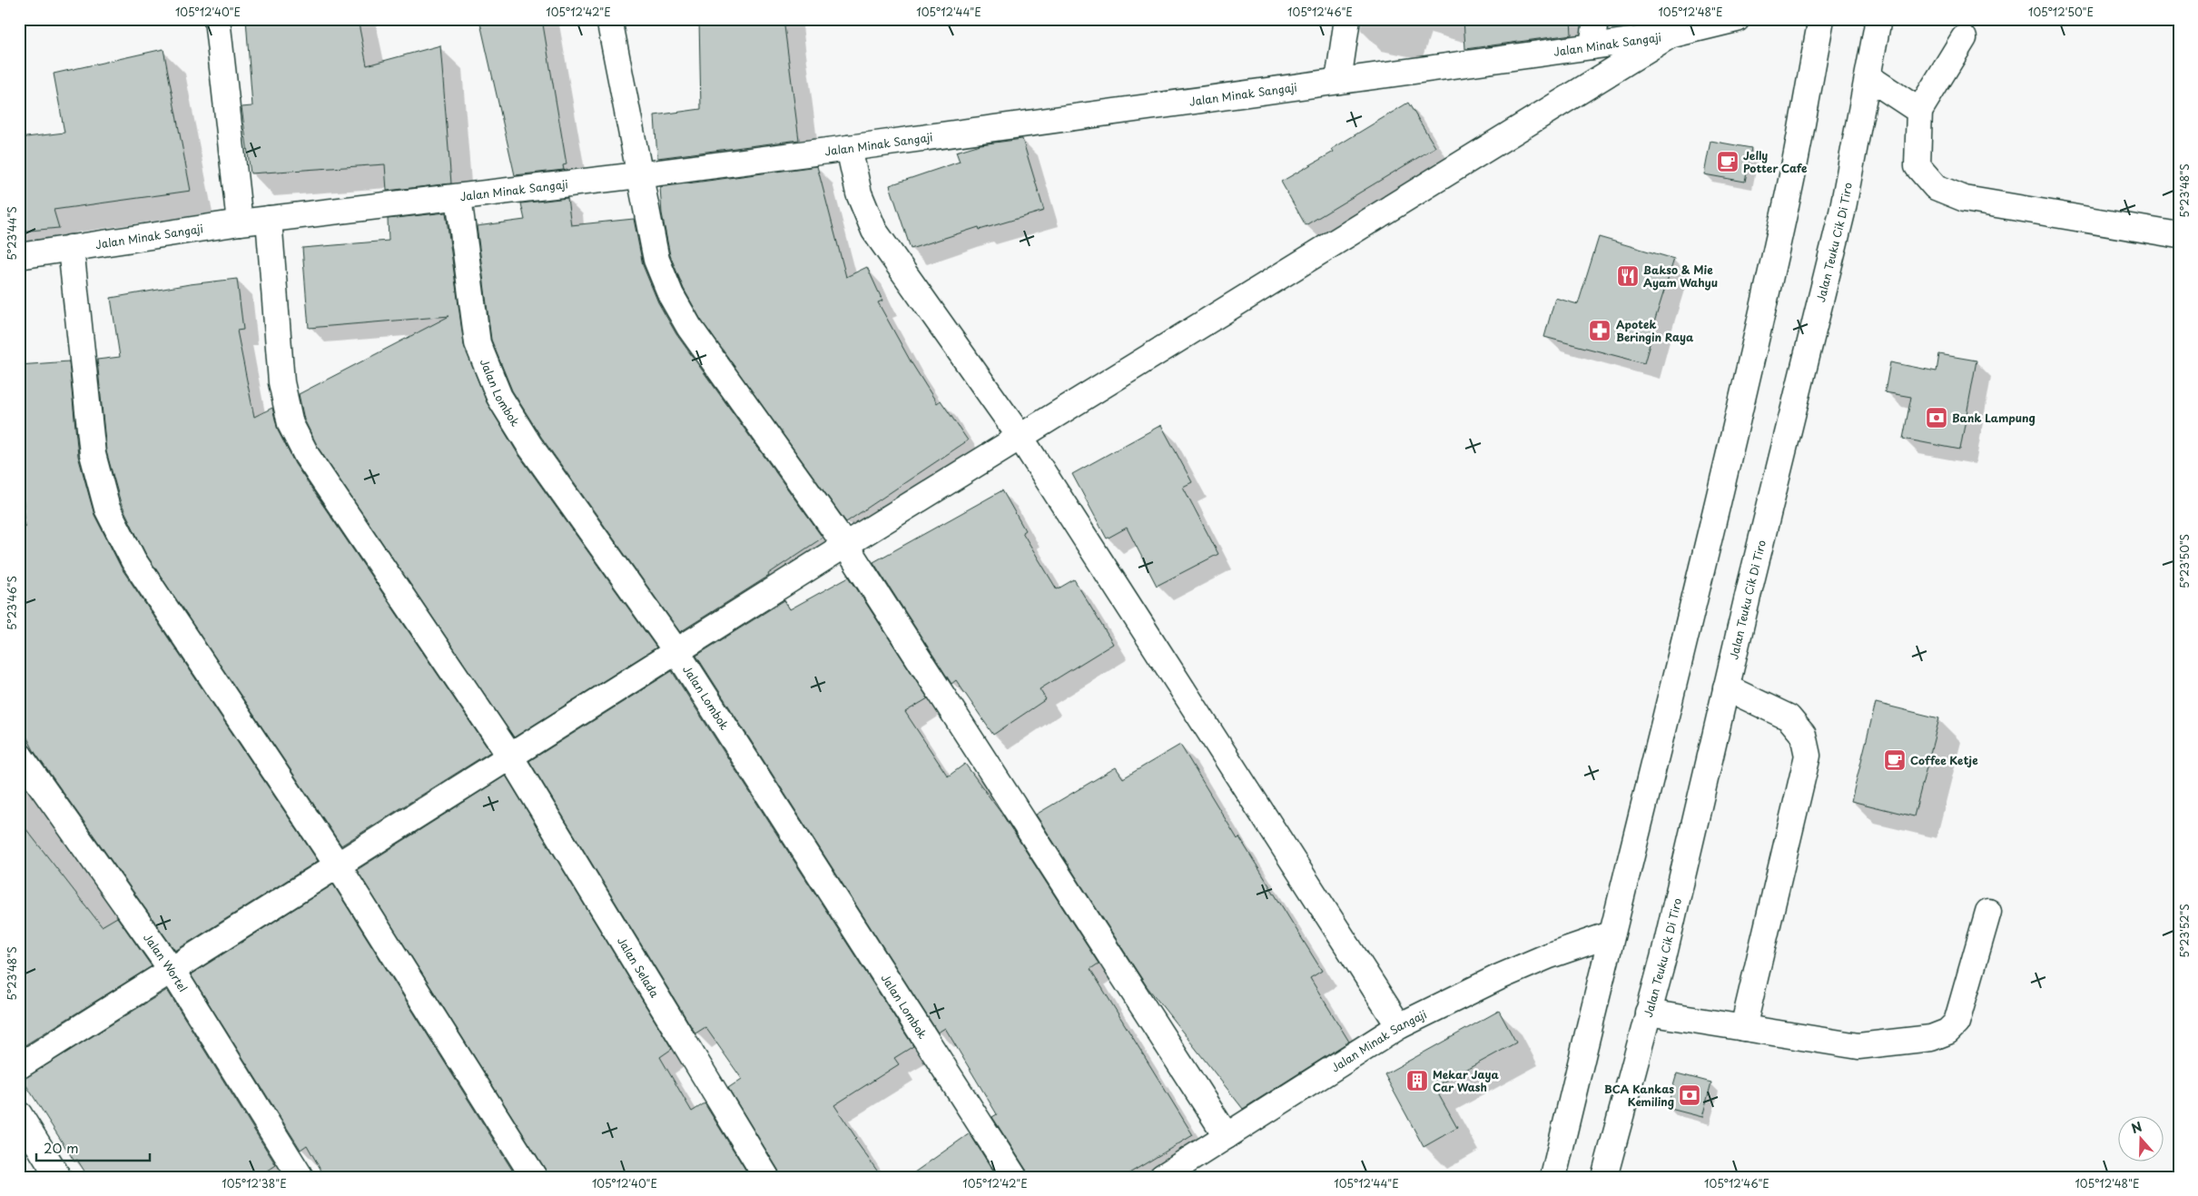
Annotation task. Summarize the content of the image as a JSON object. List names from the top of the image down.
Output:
{
  "streets": {
    "street": [
      "Jalan Minak Sangaji",
      "Jalan Teuku Cik Di Tiro",
      "Jalan Lombok",
      "Jalan Wortel",
      "Jalan Selada"
    ]
  },
  "crossings": [
    ["Jalan Minak Sangaji", "Jalan Lombok"],
    ["Jalan Minak Sangaji", "Jalan Selada"]
  ],
  "places": {
    "cafe": ["Jelly Potter Cafe", "Coffee Ketje"],
    "restaurant": ["Bakso & Mie Ayam Wahyu"],
    "pharmacy": ["Apotek Beringin Raya"],
    "bank": ["Bank Lampung", "BCA Kankas Kemiling"],
    "building": ["Mekar Jaya Car Wash"]
  },
  "scale_bar": "20 m",
  "north": "top",
  "coordinates": [
    "105°12'40\"E",
    "105°12'42\"E",
    "105°12'44\"E",
    "105°12'46\"E",
    "105°12'48\"E",
    "105°12'50\"E",
    "5°23'48\"S",
    "5°23'44\"S",
    "5°23'50\"S",
    "5°23'46\"S",
    "5°23'52\"S",
    "105°12'38\"E"
  ]
}
